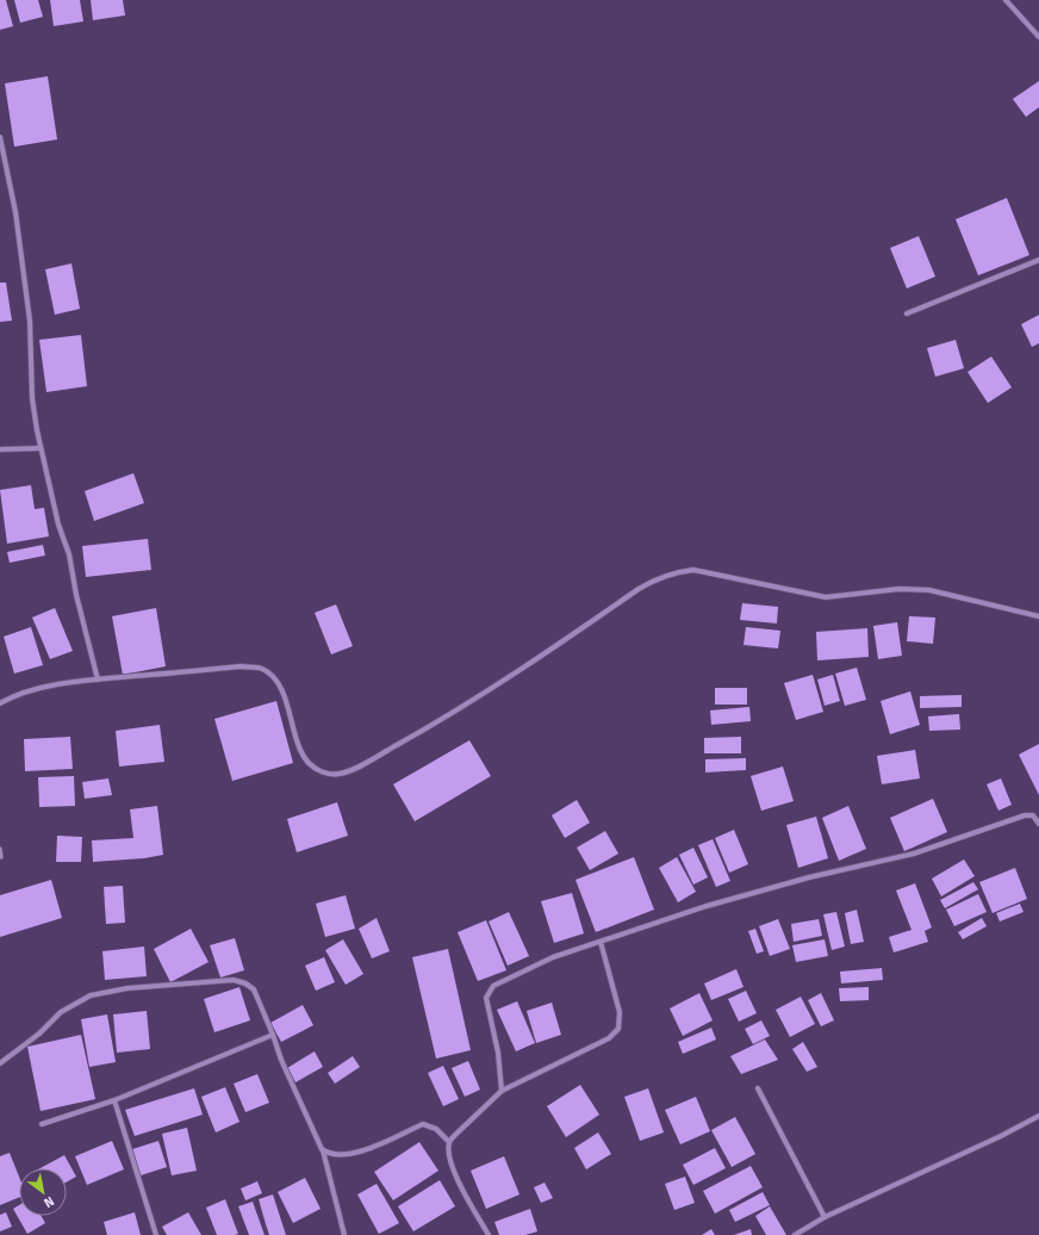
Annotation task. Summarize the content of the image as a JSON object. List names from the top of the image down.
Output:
{
  "north": "bottom right"
}
